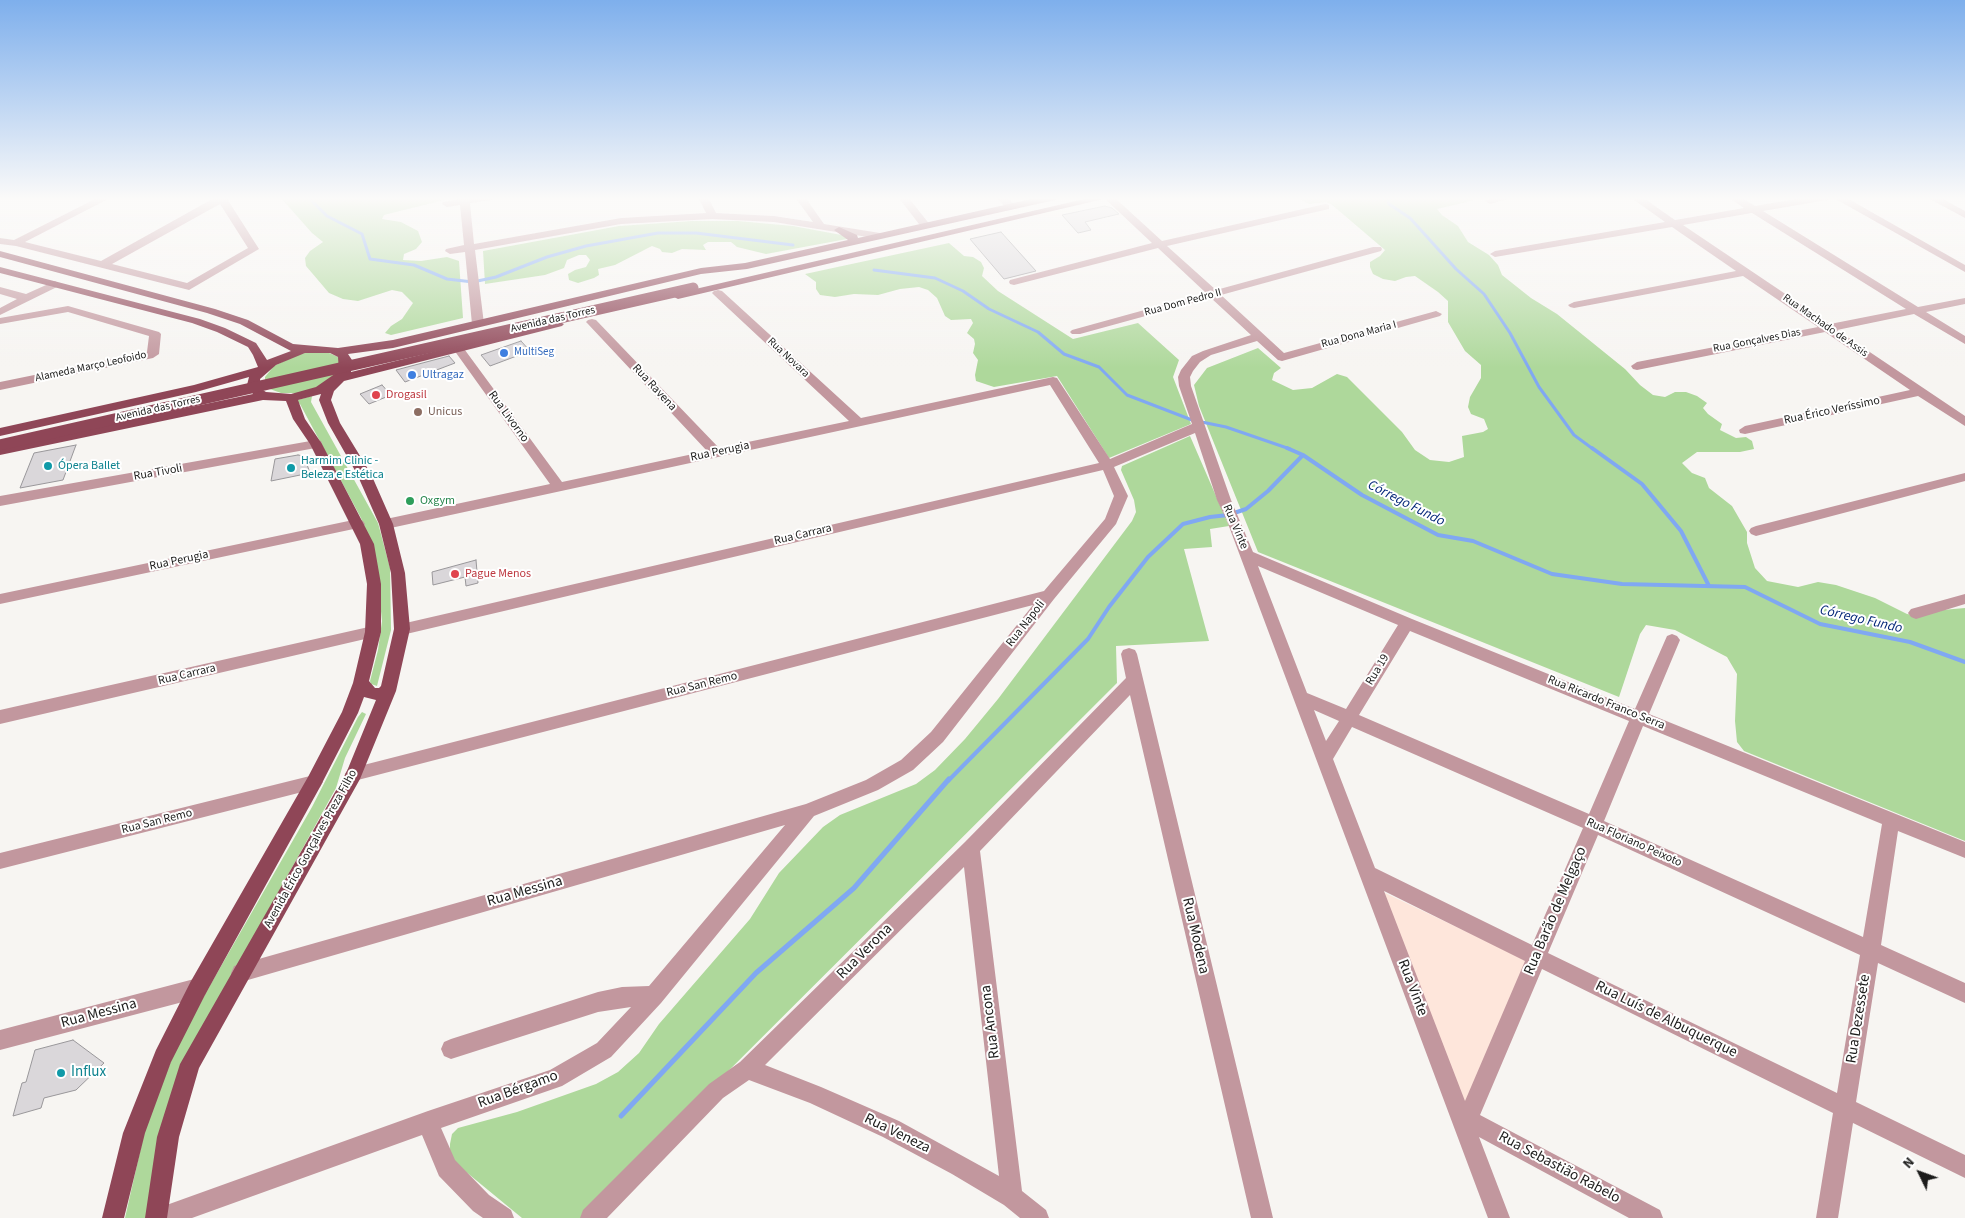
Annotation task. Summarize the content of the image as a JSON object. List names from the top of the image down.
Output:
{
  "streets": {
    "main road": ["Avenida das Torres", "Avenida Érico Gonçalves Preza Filho"],
    "street": [
      "Rua Dom Pedro II",
      "Rua Machado de Assis",
      "Rua Dona Maria I",
      "Rua Gonçalves Dias",
      "Rua Novara",
      "Alameda Março Leofoido",
      "Rua Ravena",
      "Rua Érico Veríssimo",
      "Rua Livorno",
      "Rua Perugia",
      "Rua Tivoli",
      "Rua Vinte",
      "Rua Carrara",
      "Rua Napoli",
      "Rua 19",
      "Rua San Remo",
      "Rua Ricardo Franco Serra",
      "Rua Floriano Peixoto",
      "Rua Messina",
      "Rua Barão de Melgaço",
      "Rua Modena",
      "Rua Verona",
      "Rua Dezessete",
      "Rua Luís de Albuquerque",
      "Rua Ancona",
      "Rua Bérgamo",
      "Rua Veneza",
      "Rua Sebastião Rabelo"
    ]
  },
  "crossings": [
    ["Rua Machado de Assis", "Rua Gonçalves Dias"],
    ["Rua Machado de Assis", "Rua Érico Veríssimo"],
    ["Rua Dona Maria I", "Rua Vinte"],
    ["Rua Novara", "Rua Perugia"],
    ["Rua Ravena", "Rua Perugia"],
    ["Rua Livorno", "Rua Perugia"],
    ["Rua Perugia", "Rua Napoli"],
    ["Rua Perugia", "Avenida Érico Gonçalves Preza Filho"],
    ["Rua Vinte", "Rua Carrara"],
    ["Rua Vinte", "Rua Ricardo Franco Serra"],
    ["Rua Vinte", "Rua Floriano Peixoto"],
    ["Rua Vinte", "Rua Barão de Melgaço"],
    ["Rua Vinte", "Rua Luís de Albuquerque"],
    ["Rua Vinte", "Rua Sebastião Rabelo"],
    ["Rua Carrara", "Rua Napoli"],
    ["Rua Carrara", "Avenida Érico Gonçalves Preza Filho"],
    ["Rua Napoli", "Rua San Remo"],
    ["Rua Napoli", "Rua Messina"],
    ["Rua Napoli", "Rua Bérgamo"],
    ["Rua 19", "Rua Ricardo Franco Serra"],
    ["Rua 19", "Rua Floriano Peixoto"],
    ["Rua San Remo", "Avenida Érico Gonçalves Preza Filho"],
    ["Rua Ricardo Franco Serra", "Rua Barão de Melgaço"],
    ["Rua Ricardo Franco Serra", "Rua Dezessete"],
    ["Rua Floriano Peixoto", "Rua Barão de Melgaço"],
    ["Rua Floriano Peixoto", "Rua Dezessete"],
    ["Avenida Érico Gonçalves Preza Filho", "Rua Messina"],
    ["Rua Messina", "Rua Bérgamo"],
    ["Rua Barão de Melgaço", "Rua Luís de Albuquerque"],
    ["Rua Barão de Melgaço", "Rua Sebastião Rabelo"],
    ["Rua Modena", "Rua Verona"],
    ["Rua Verona", "Rua Ancona"],
    ["Rua Verona", "Rua Veneza"],
    ["Rua Dezessete", "Rua Luís de Albuquerque"],
    ["Rua Ancona", "Rua Veneza"]
  ],
  "water": ["Córrego Fundo"],
  "places": [
    "MultiSeg",
    "Ultragaz",
    "Drogasil",
    "Unicus",
    "Ópera Ballet",
    "Harmim Clinic - Beleza e Estética",
    "Oxgym",
    "Pague Menos",
    "Influx"
  ],
  "north": "top left"
}
